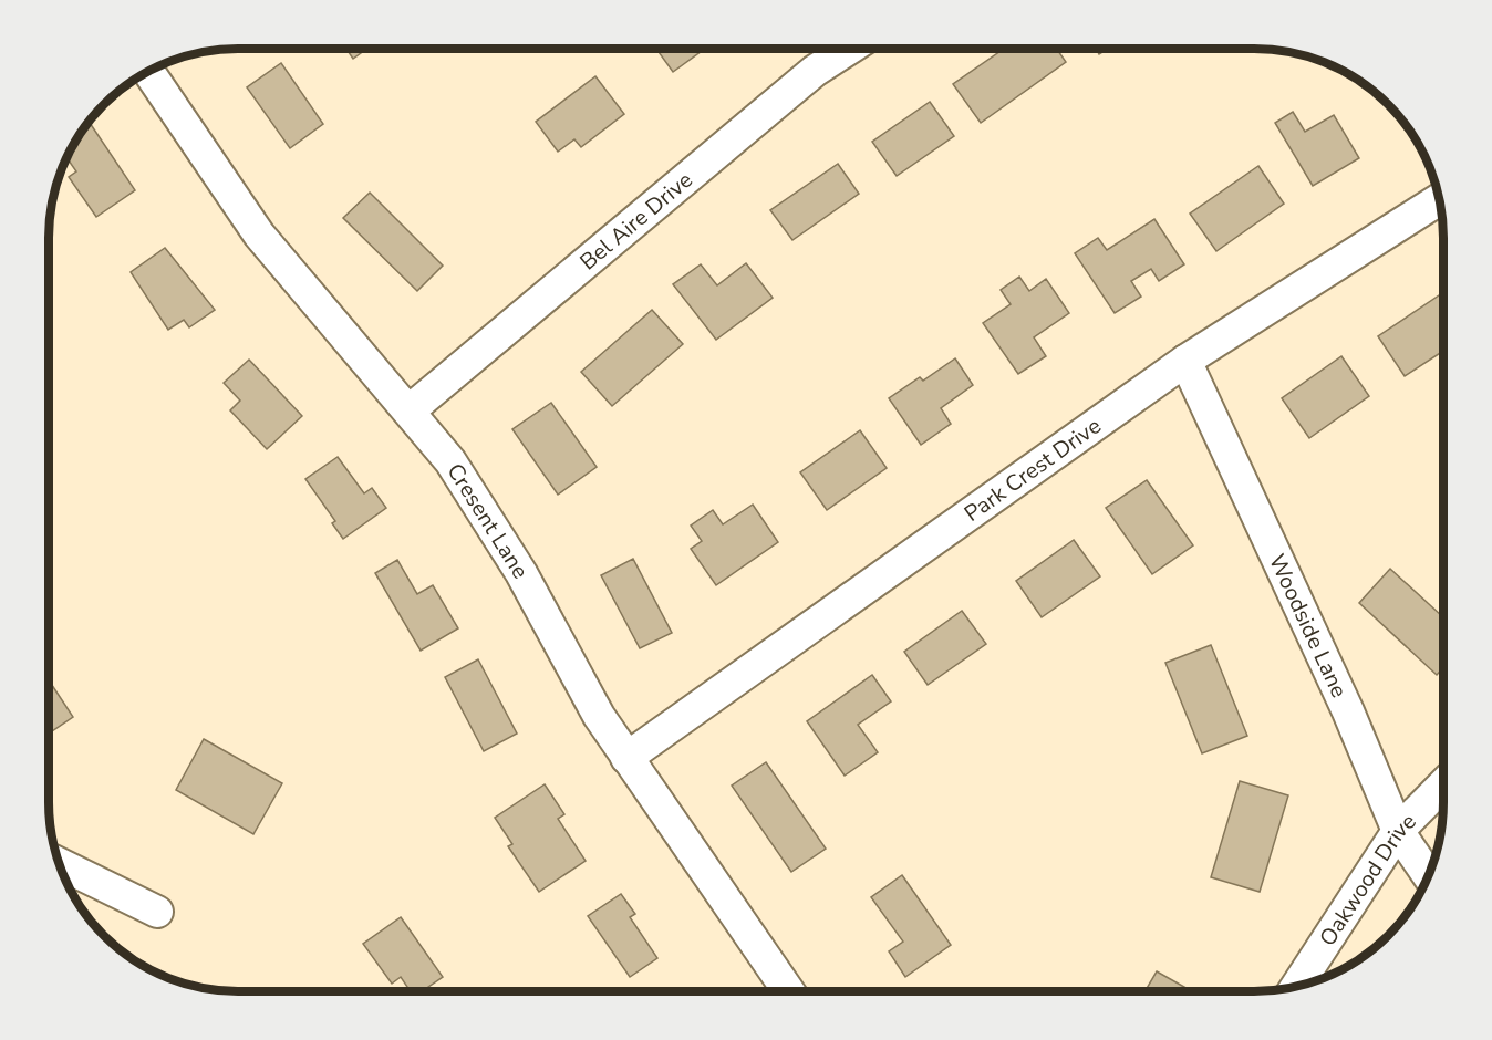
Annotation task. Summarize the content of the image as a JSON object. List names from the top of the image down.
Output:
{
  "streets": {
    "street": [
      "Bel Aire Drive",
      "Park Crest Drive",
      "Cresent Lane",
      "Woodside Lane",
      "Oakwood Drive"
    ]
  },
  "crossings": [
    ["Bel Aire Drive", "Cresent Lane"],
    ["Park Crest Drive", "Cresent Lane"],
    ["Park Crest Drive", "Woodside Lane"],
    ["Woodside Lane", "Oakwood Drive"]
  ]
}
